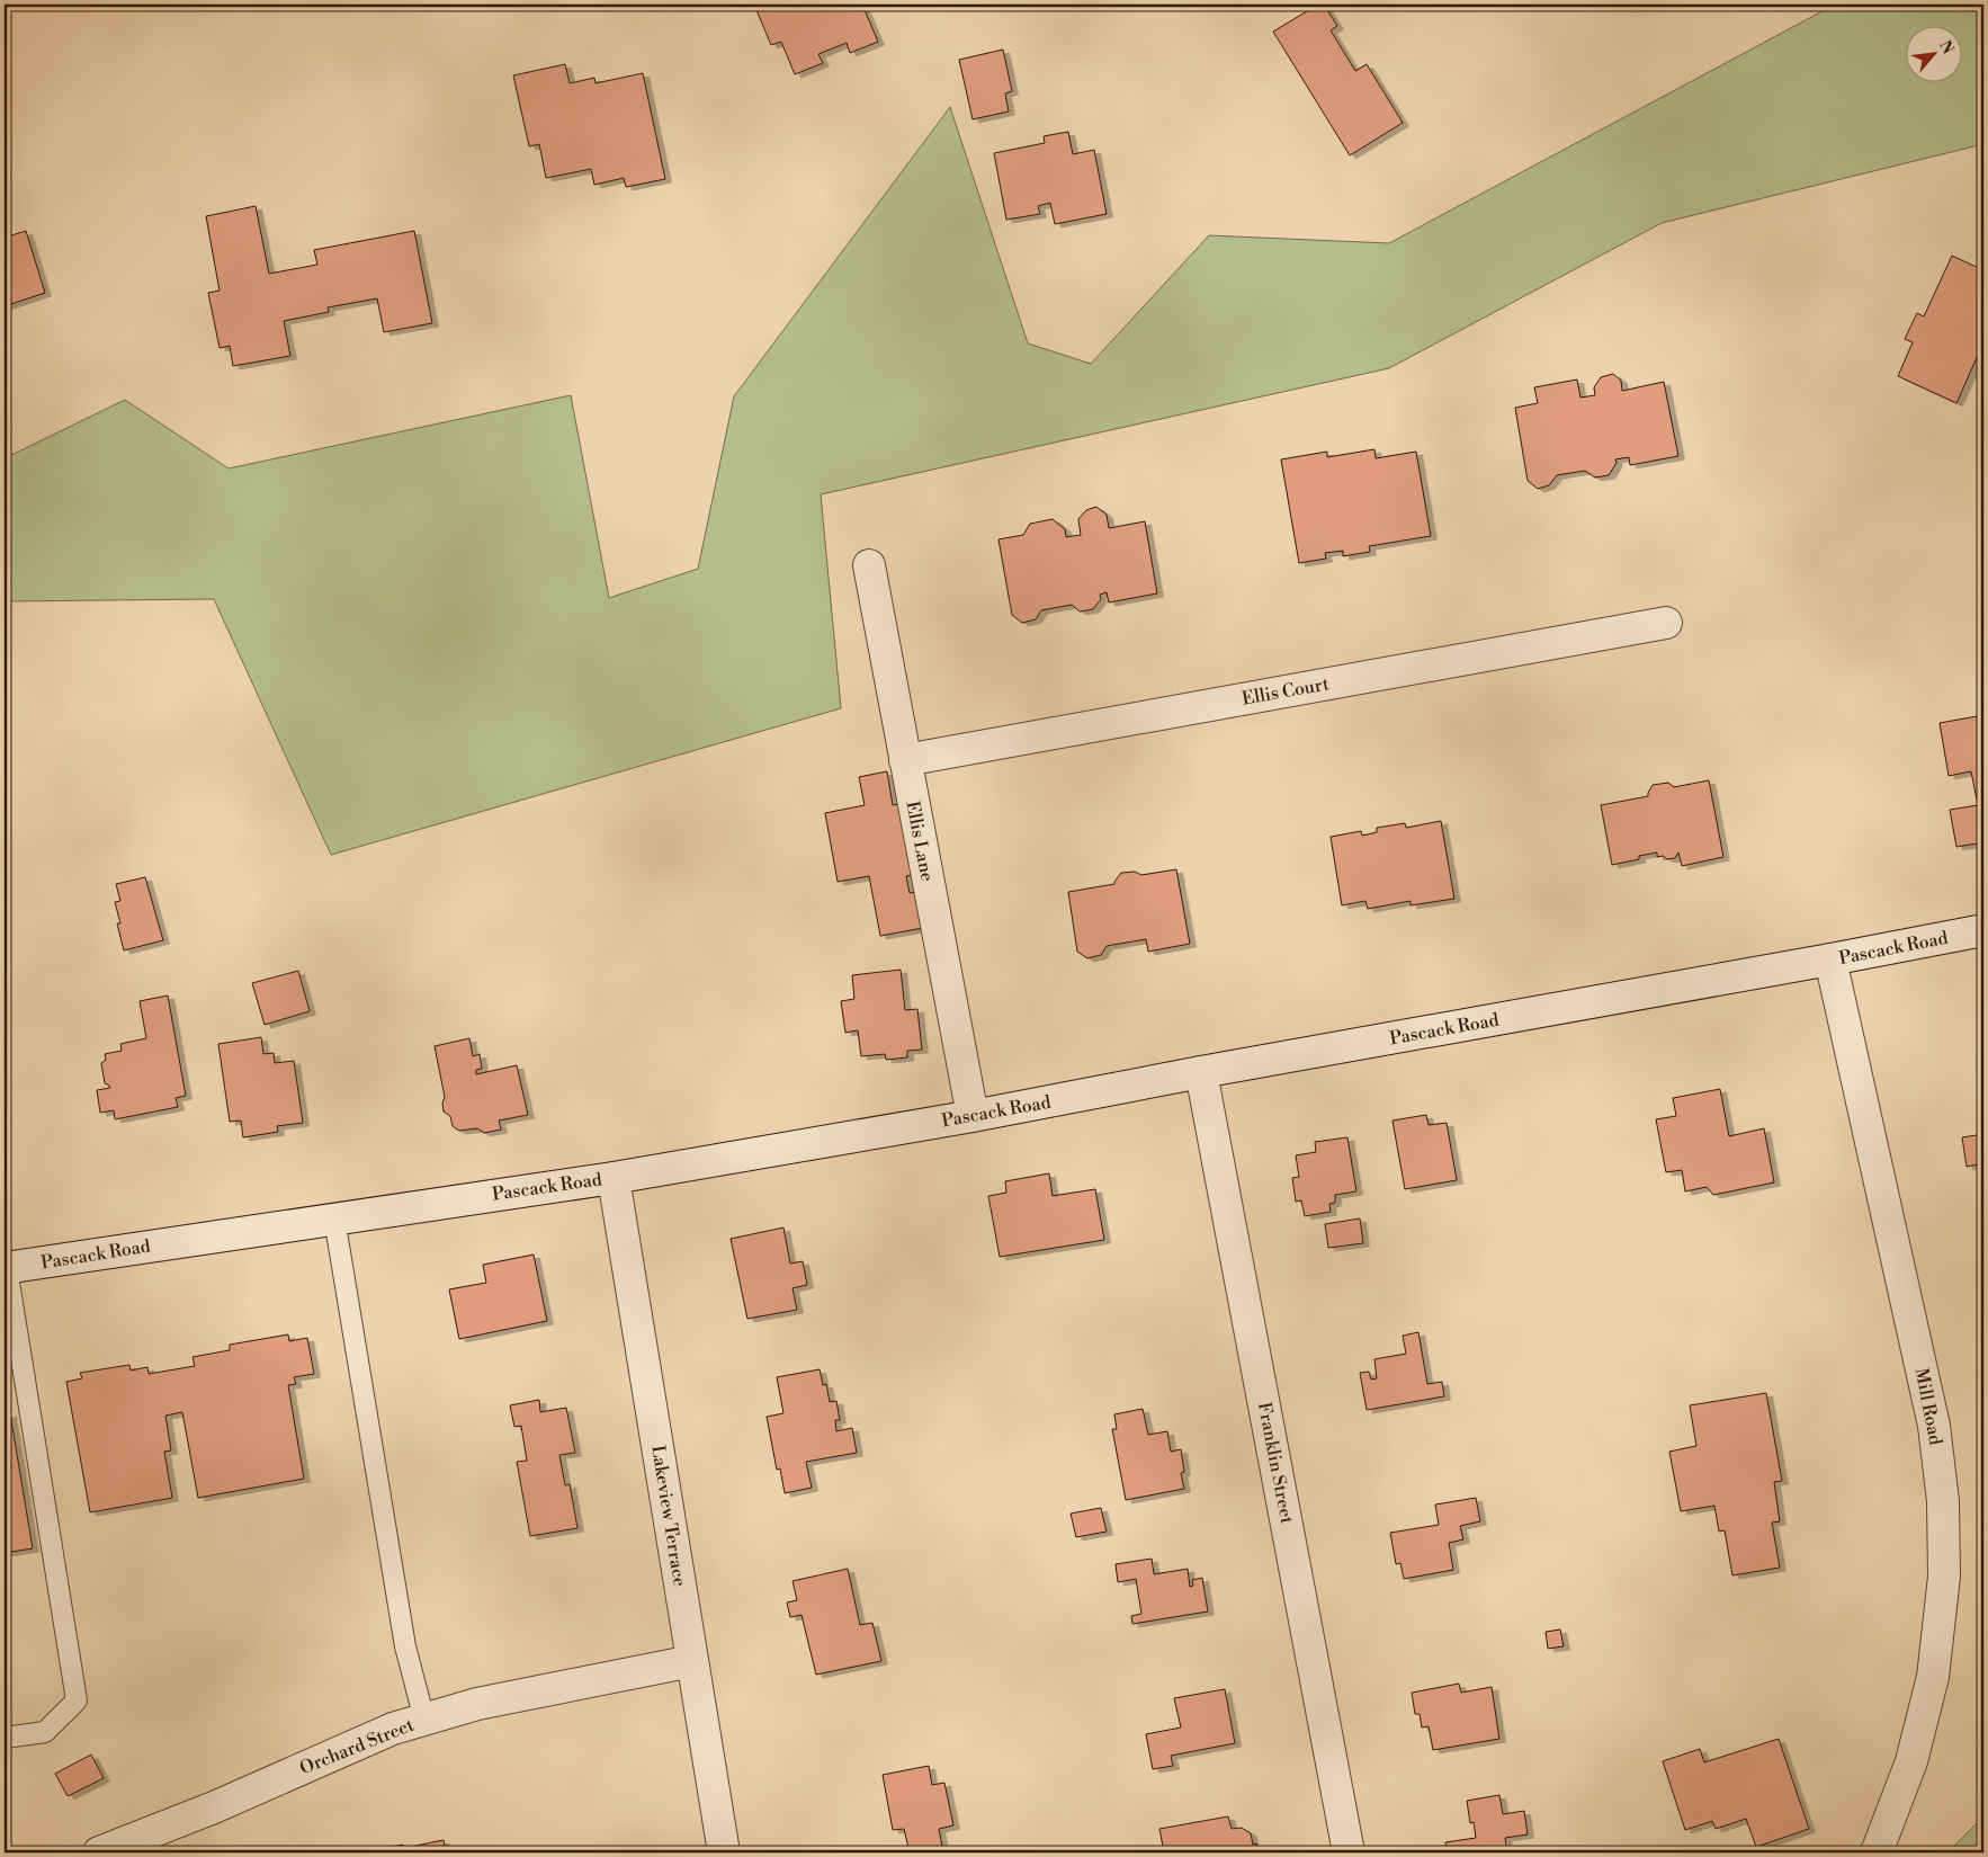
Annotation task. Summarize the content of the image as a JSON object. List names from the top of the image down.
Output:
{
  "streets": {
    "street": [
      "Ellis Court",
      "Ellis Lane",
      "Pascack Road",
      "Mill Road",
      "Franklin Street",
      "Lakeview Terrace",
      "Orchard Street"
    ]
  },
  "crossings": [
    ["Ellis Court", "Ellis Lane"],
    ["Ellis Lane", "Pascack Road"],
    ["Pascack Road", "Mill Road"],
    ["Pascack Road", "Franklin Street"],
    ["Pascack Road", "Lakeview Terrace"],
    ["Lakeview Terrace", "Orchard Street"]
  ],
  "north": "top right"
}
